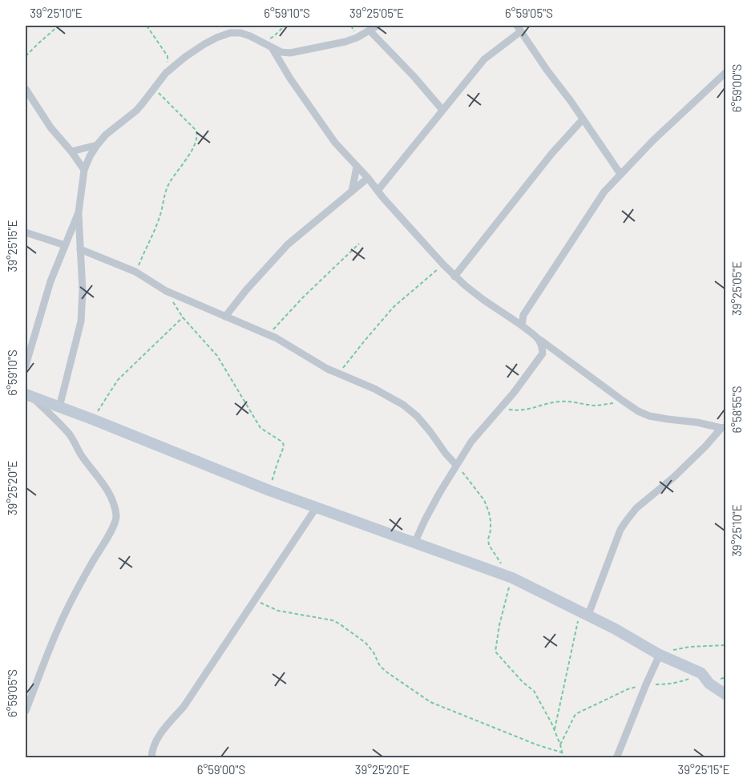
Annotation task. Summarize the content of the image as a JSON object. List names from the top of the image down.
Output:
{
  "coordinates": [
    "39°25'10\"E",
    "6°59'10\"S",
    "39°25'05\"E",
    "6°59'05\"S",
    "6°59'00\"S",
    "39°25'15\"E",
    "6°58'55\"S",
    "39°25'20\"E"
  ]
}
